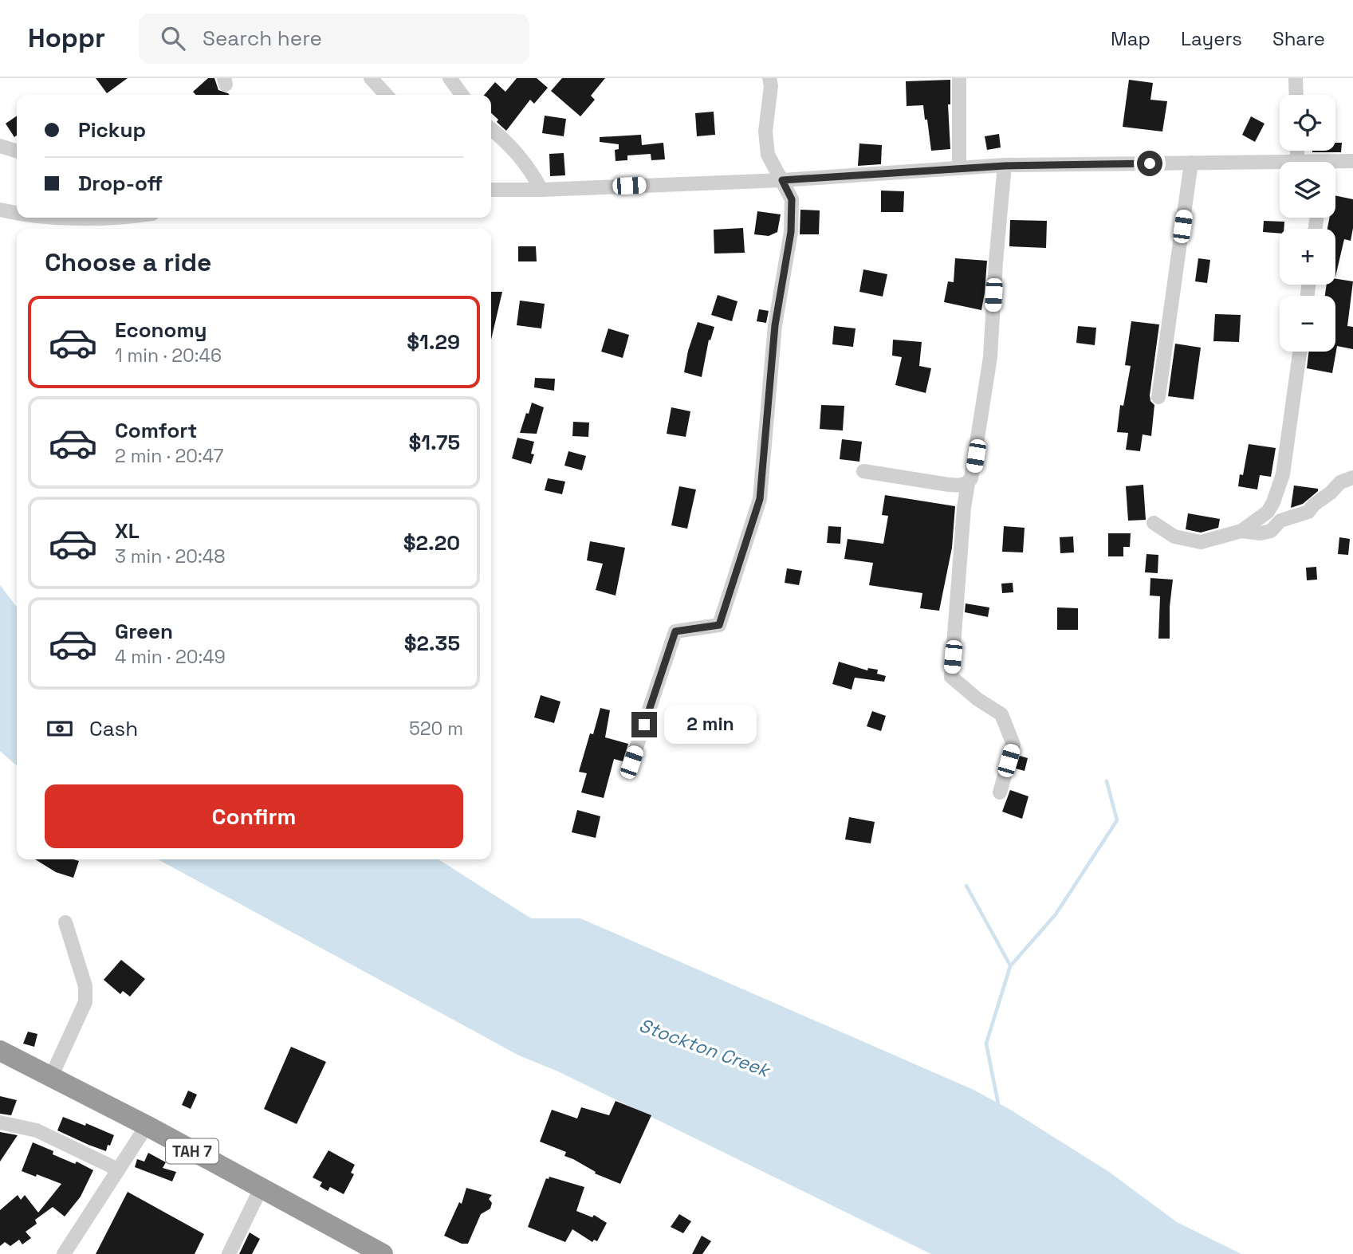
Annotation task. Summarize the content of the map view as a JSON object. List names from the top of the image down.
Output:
{
  "streets": {
    "highway": ["TAH 7"]
  },
  "water": ["Stockton Creek"],
  "page": {
    "header": "Hoppr",
    "search": "Search here",
    "nav": ["Map", "Layers", "Share"],
    "map_buttons": ["+", "−"],
    "banner": ["Pickup", "Drop-off"],
    "heading": "Choose a ride",
    "list": [
      {
        "name": "Economy",
        "note": "1 min · 20:46",
        "value": "$1.29"
      },
      {
        "name": "Comfort",
        "note": "2 min · 20:47",
        "value": "$1.75"
      },
      {
        "name": "XL",
        "note": "3 min · 20:48",
        "value": "$2.20"
      },
      {
        "name": "Green",
        "note": "4 min · 20:49",
        "value": "$2.35"
      }
    ],
    "pay": ["Cash", "520 m"],
    "bubble": "2 min",
    "buttons": "Confirm"
  }
}
